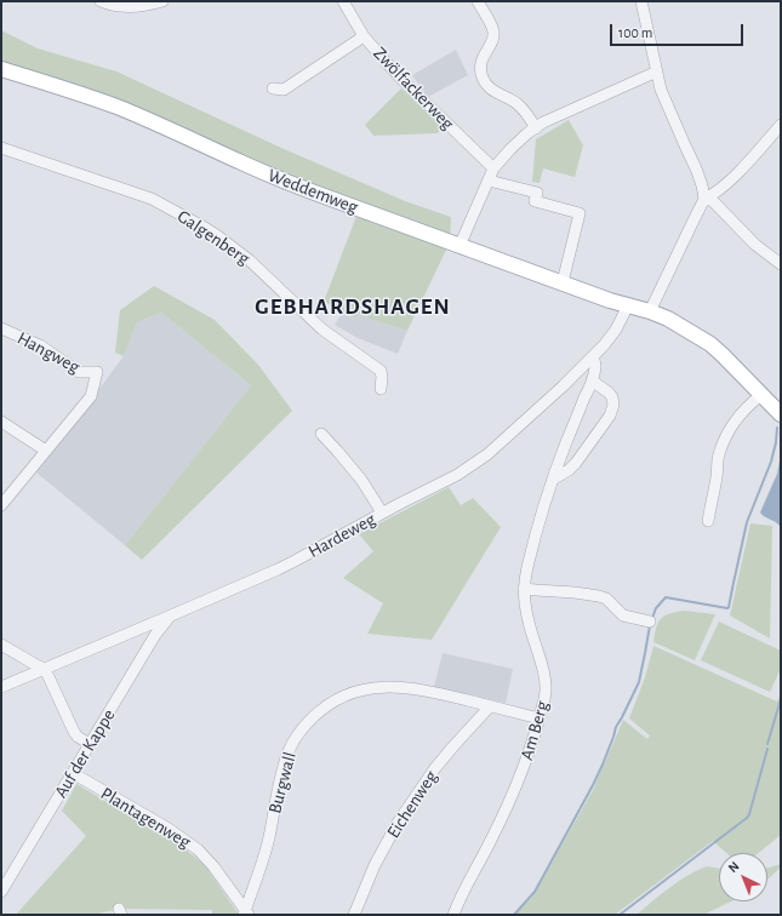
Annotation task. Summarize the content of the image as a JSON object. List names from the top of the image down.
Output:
{
  "streets": {
    "main road": ["Weddemweg"],
    "street": [
      "Zwölfackerweg",
      "Galgenberg",
      "Hangweg",
      "Hardeweg",
      "Am Berg",
      "Auf der Kappe",
      "Burgwall",
      "Eichenweg",
      "Plantagenweg"
    ]
  },
  "crossings": [
    ["Weddemweg", "Hardeweg"],
    ["Hardeweg", "Am Berg"],
    ["Hardeweg", "Auf der Kappe"],
    ["Am Berg", "Burgwall"],
    ["Auf der Kappe", "Plantagenweg"],
    ["Burgwall", "Eichenweg"],
    ["Burgwall", "Plantagenweg"]
  ],
  "districts": ["GEBHARDSHAGEN"],
  "scale_bar": "100 m",
  "north": "top left"
}
